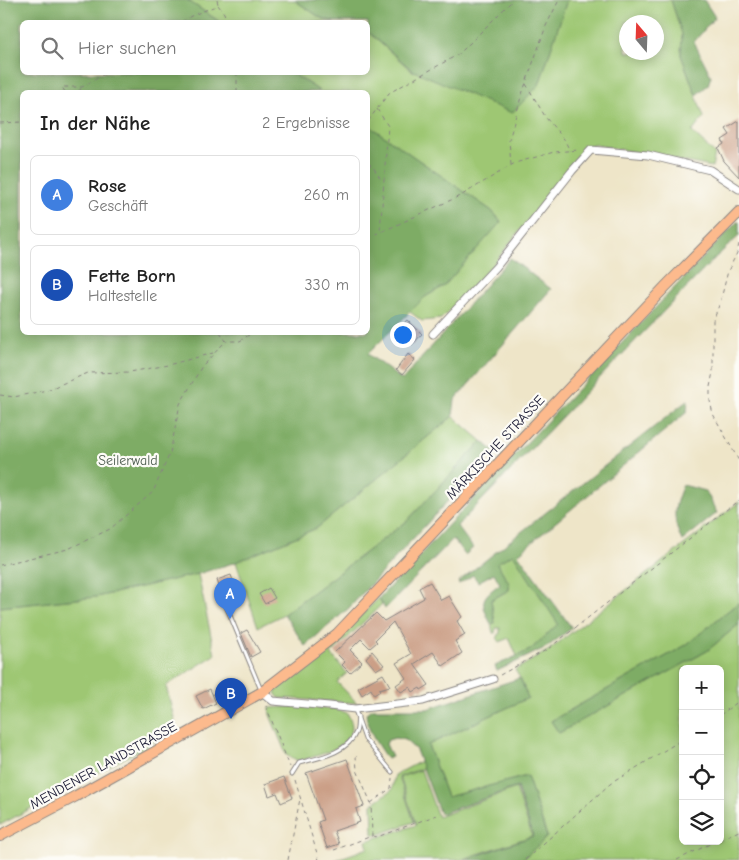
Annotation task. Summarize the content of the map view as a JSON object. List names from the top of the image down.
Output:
{
  "streets": {
    "main road": ["MÄRKISCHE STRASSE", "MENDENER LANDSTRASSE"]
  },
  "crossings": [
    ["MÄRKISCHE STRASSE", "MENDENER LANDSTRASSE"]
  ],
  "parks": ["Seilerwald"],
  "north": "top",
  "page": {
    "search": "Hier suchen",
    "heading": ["In der Nähe", "2 Ergebnisse"],
    "list": [
      {
        "mark": "A",
        "name": "Rose",
        "note": "Geschäft",
        "value": "260 m"
      },
      {
        "mark": "B",
        "name": "Fette Born",
        "note": "Haltestelle",
        "value": "330 m"
      }
    ],
    "pins": ["A", "B"],
    "map_buttons": ["+", "−"]
  }
}
